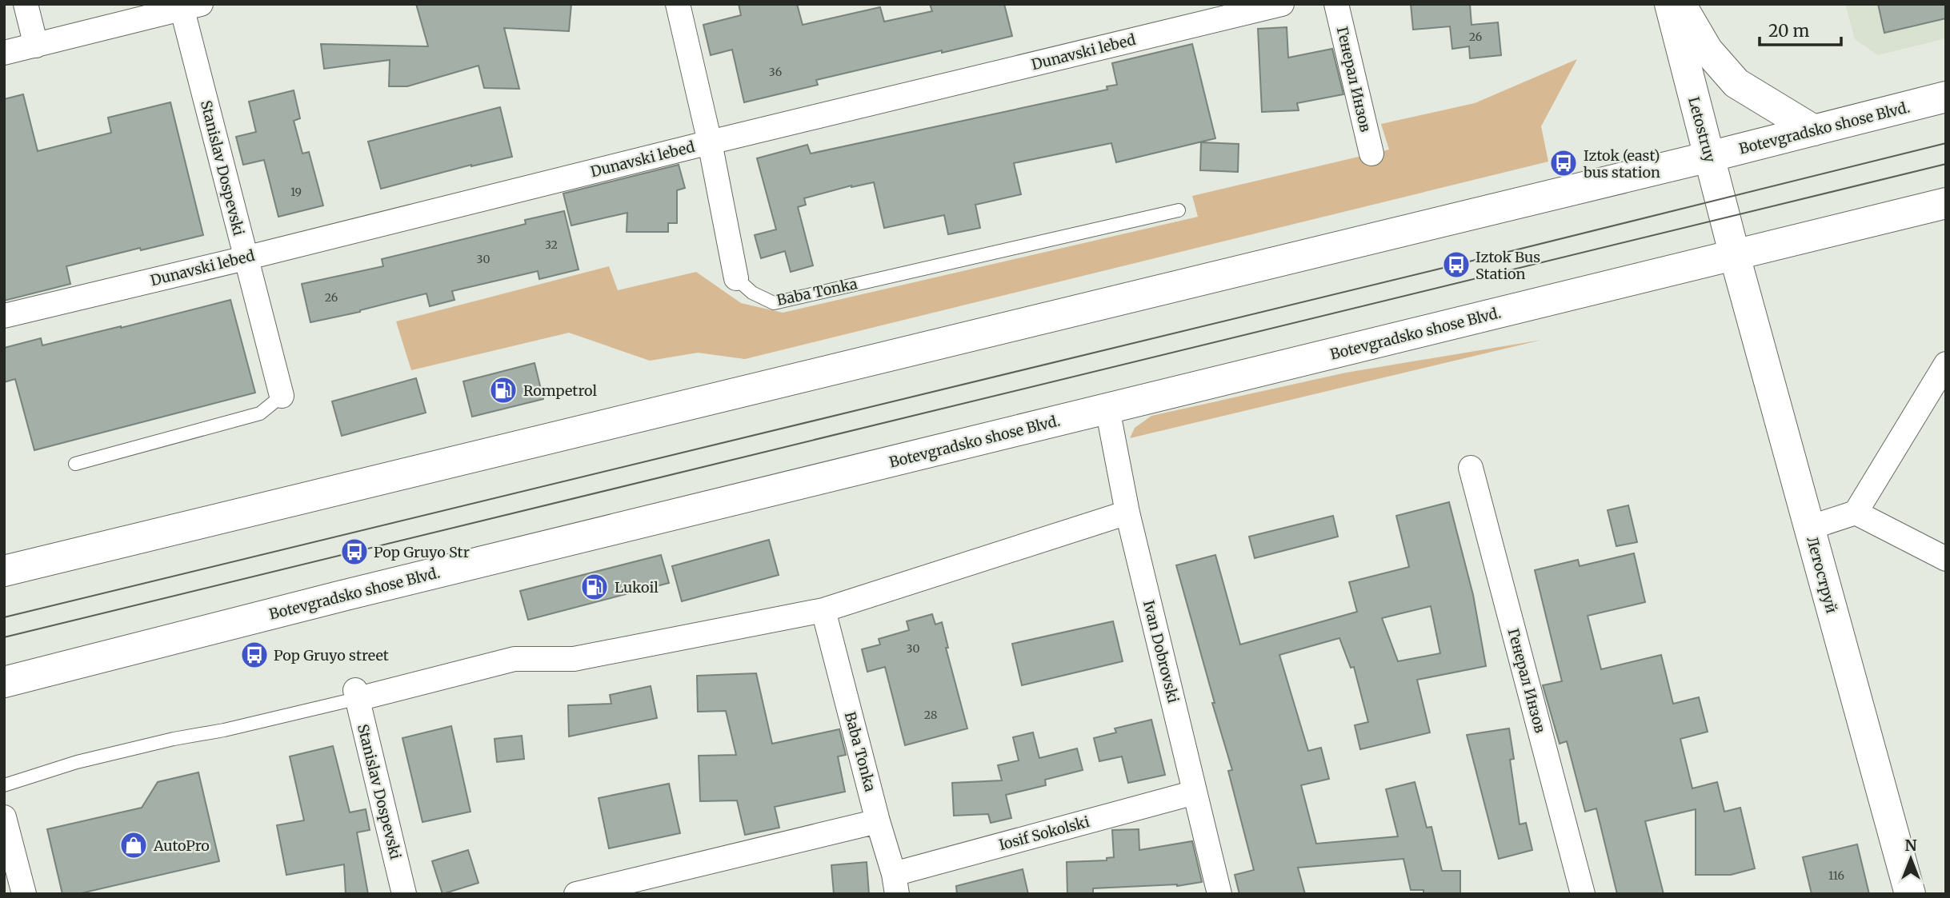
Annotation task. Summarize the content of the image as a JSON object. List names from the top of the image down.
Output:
{
  "streets": {
    "main road": ["Botevgradsko shose Blvd.", "Letostruy", "Летоструй"],
    "street": [
      "Dunavski lebed",
      "Генерал Инзов",
      "Stanislav Dospevski",
      "Baba Tonka",
      "Ivan Dobrovski",
      "Iosif Sokolski"
    ]
  },
  "crossings": [
    ["Dunavski lebed", "Stanislav Dospevski"],
    ["Dunavski lebed", "Baba Tonka"],
    ["Botevgradsko shose Blvd.", "Letostruy"],
    ["Botevgradsko shose Blvd.", "Летоструй"],
    ["Botevgradsko shose Blvd.", "Ivan Dobrovski"],
    ["Letostruy", "Летоструй"],
    ["Baba Tonka", "Iosif Sokolski"],
    ["Ivan Dobrovski", "Iosif Sokolski"]
  ],
  "places": {
    "bus stop": [
      "Iztok (east) bus station",
      "Iztok Bus Station",
      "Pop Gruyo Str",
      "Pop Gruyo street"
    ],
    "fuel station": ["Rompetrol", "Lukoil"],
    "shop": ["AutoPro"]
  },
  "house_numbers": [
    "26",
    "36",
    "19",
    "32",
    "30",
    "26",
    "30",
    "28",
    "116"
  ],
  "scale_bar": "20 m",
  "north": "top"
}
